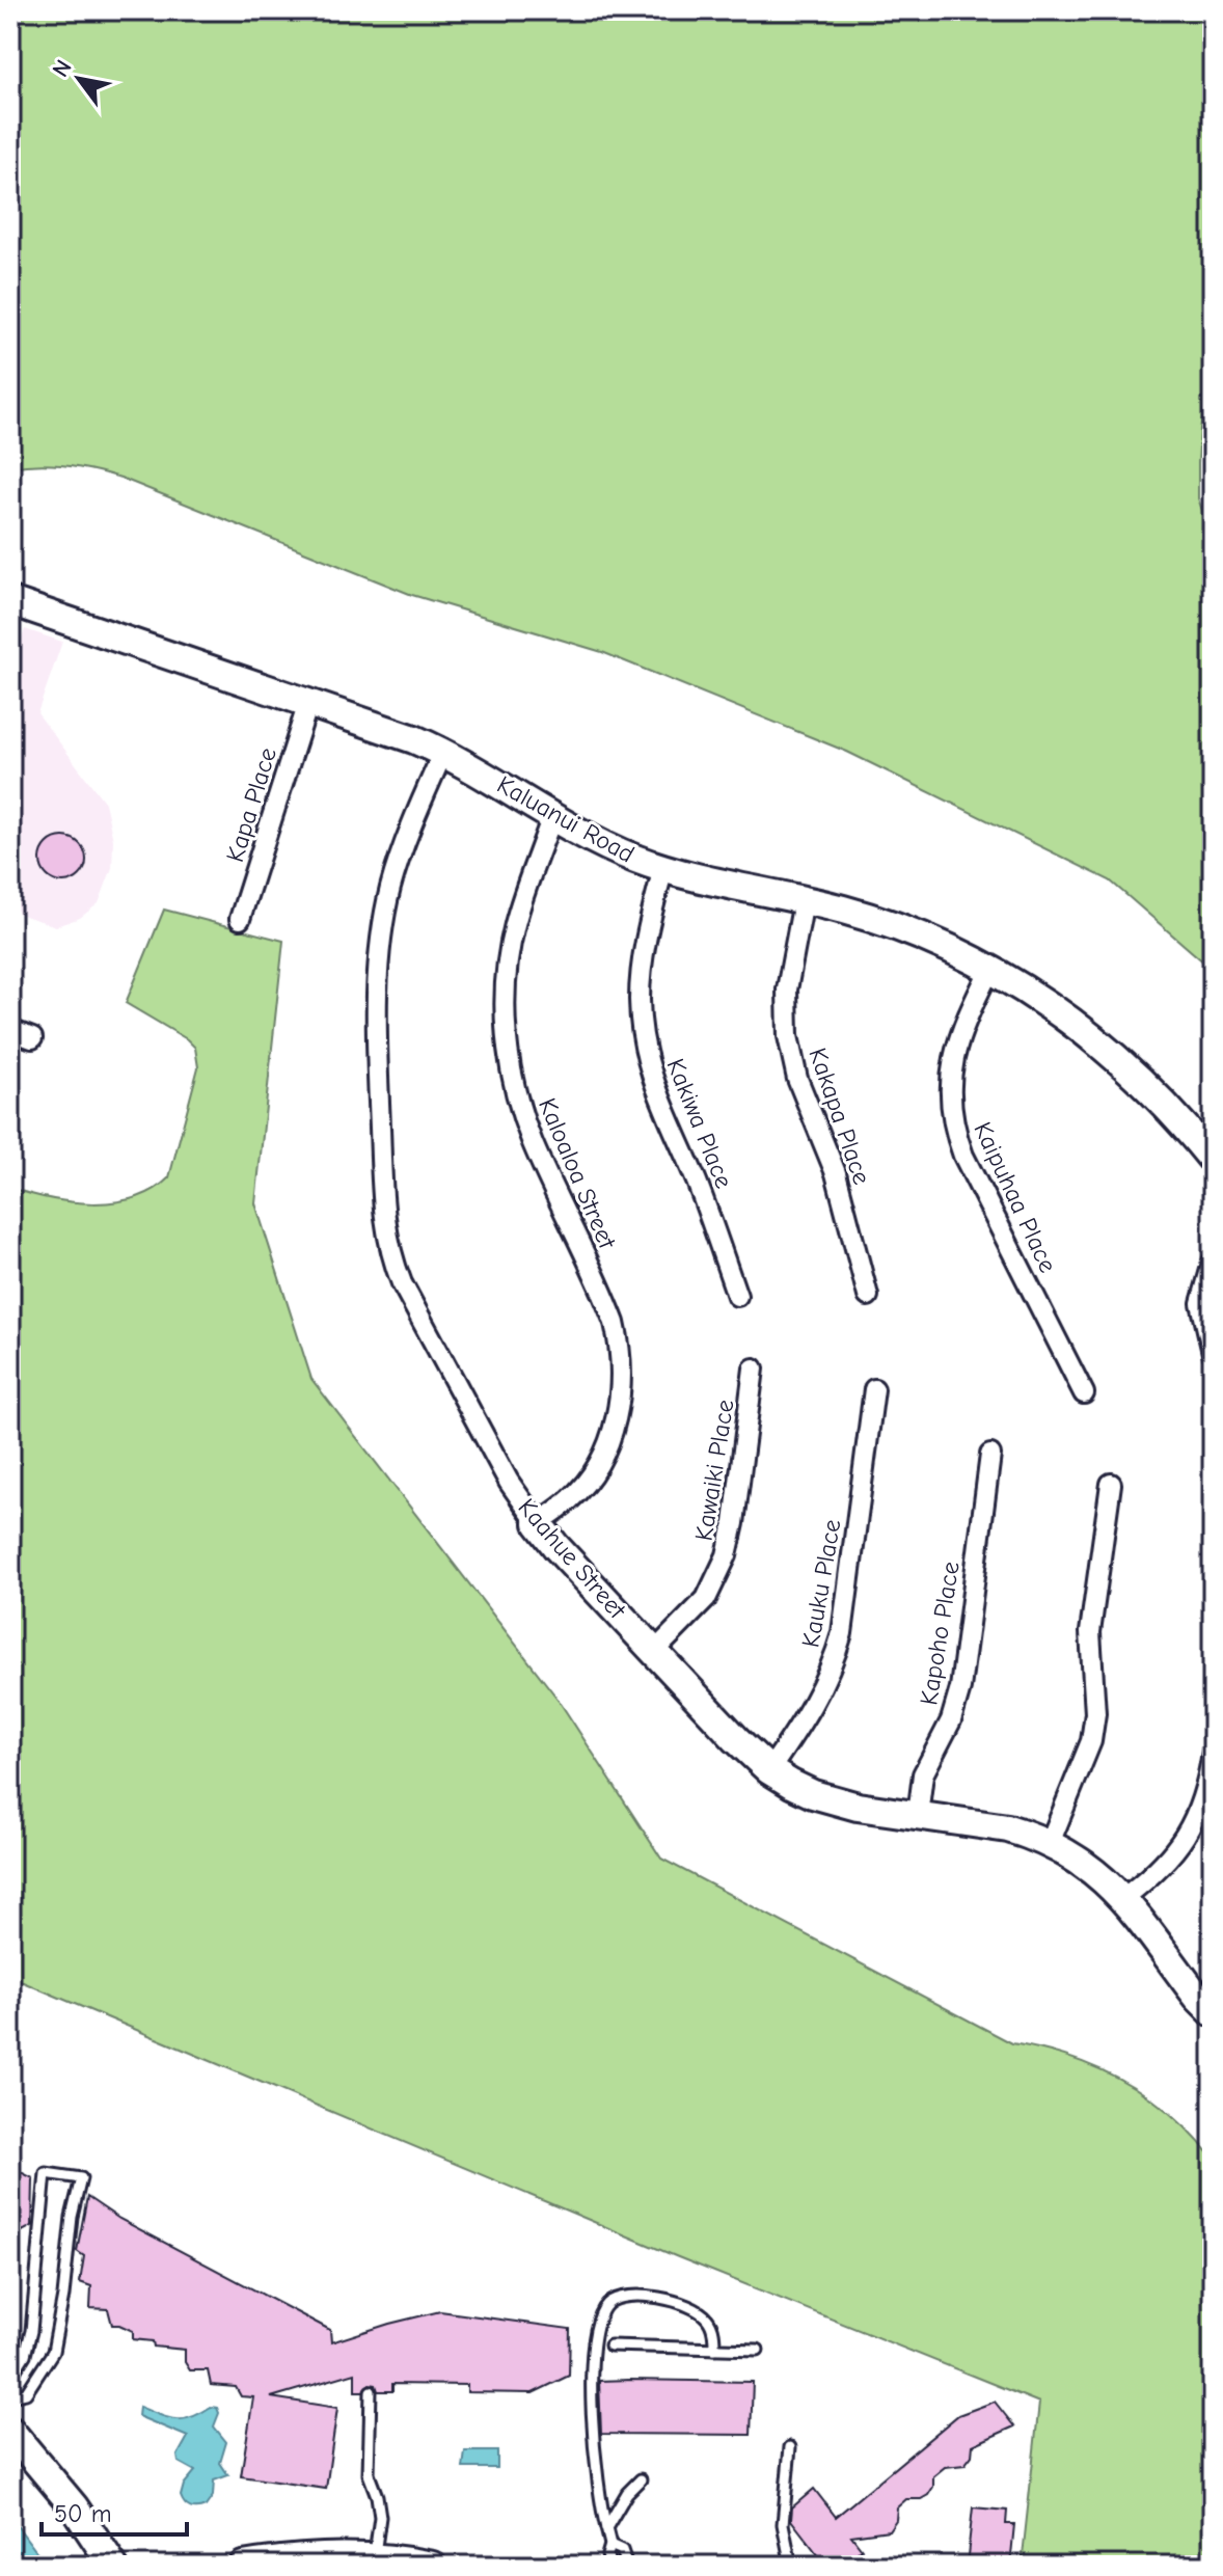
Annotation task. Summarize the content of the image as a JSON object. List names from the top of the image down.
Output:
{
  "streets": {
    "street": [
      "Kapa Place",
      "Kaluanui Road",
      "Kakapa Place",
      "Kakiwa Place",
      "Kaloaloa Street",
      "Kaipuhaa Place",
      "Kawaiki Place",
      "Kaahue Street",
      "Kauku Place",
      "Kapoho Place"
    ]
  },
  "crossings": [
    ["Kapa Place", "Kaluanui Road"],
    ["Kaluanui Road", "Kakapa Place"],
    ["Kaluanui Road", "Kakiwa Place"],
    ["Kaluanui Road", "Kaloaloa Street"],
    ["Kaluanui Road", "Kaipuhaa Place"],
    ["Kaluanui Road", "Kaahue Street"],
    ["Kaloaloa Street", "Kaahue Street"],
    ["Kawaiki Place", "Kaahue Street"],
    ["Kaahue Street", "Kauku Place"],
    ["Kaahue Street", "Kapoho Place"]
  ],
  "scale_bar": "50 m",
  "north": "top left"
}
